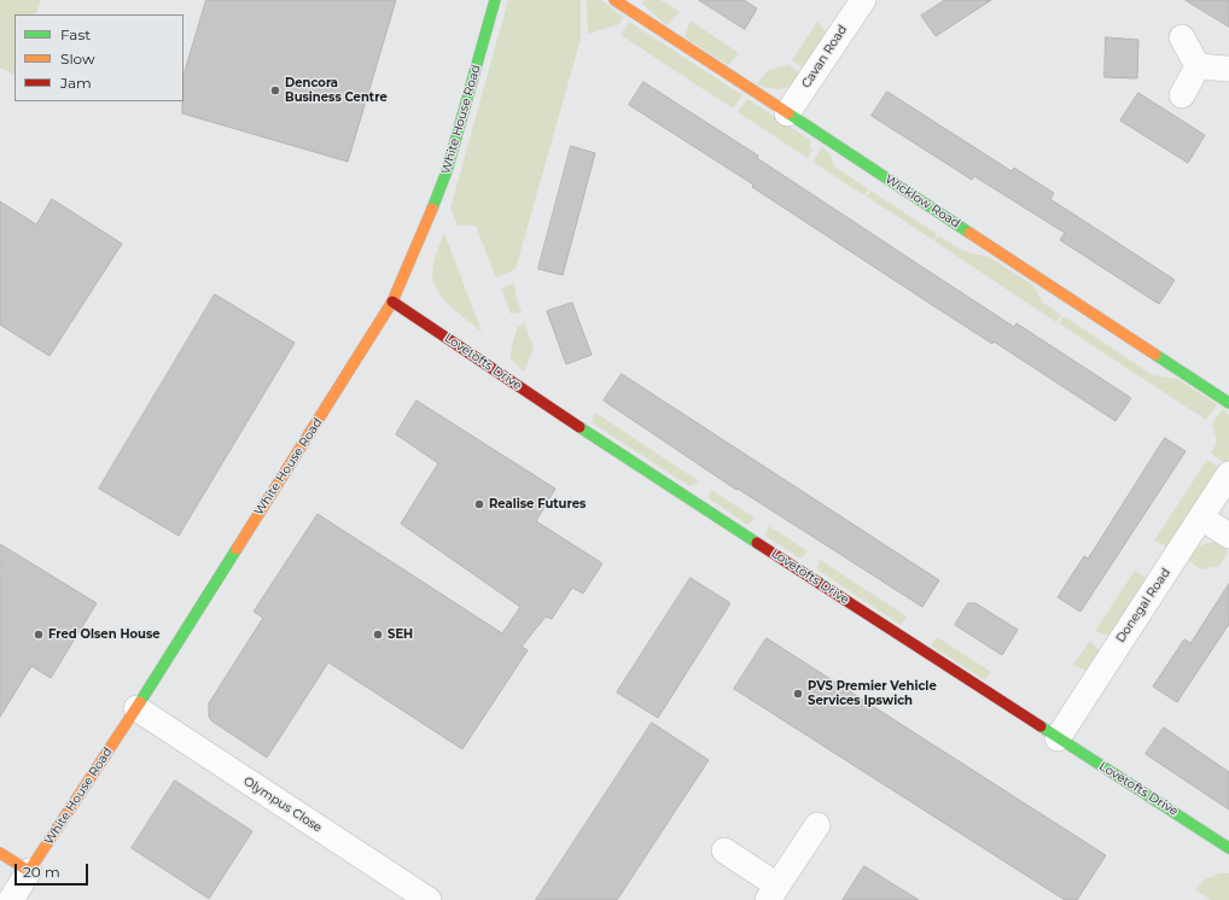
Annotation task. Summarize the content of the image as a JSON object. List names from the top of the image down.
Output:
{
  "streets": {
    "street": [
      "Cavan Road",
      "White House Road",
      "Wicklow Road",
      "Lovetofts Drive",
      "Donegal Road",
      "Olympus Close"
    ]
  },
  "crossings": [
    ["Cavan Road", "Wicklow Road"],
    ["White House Road", "Lovetofts Drive"],
    ["White House Road", "Olympus Close"],
    ["Lovetofts Drive", "Donegal Road"]
  ],
  "places": [
    "Dencora Business Centre",
    "Realise Futures",
    "Fred Olsen House",
    "SEH",
    "PVS Premier Vehicle Services Ipswich"
  ],
  "legend": ["Fast", "Slow", "Jam"],
  "scale_bar": "20 m"
}
